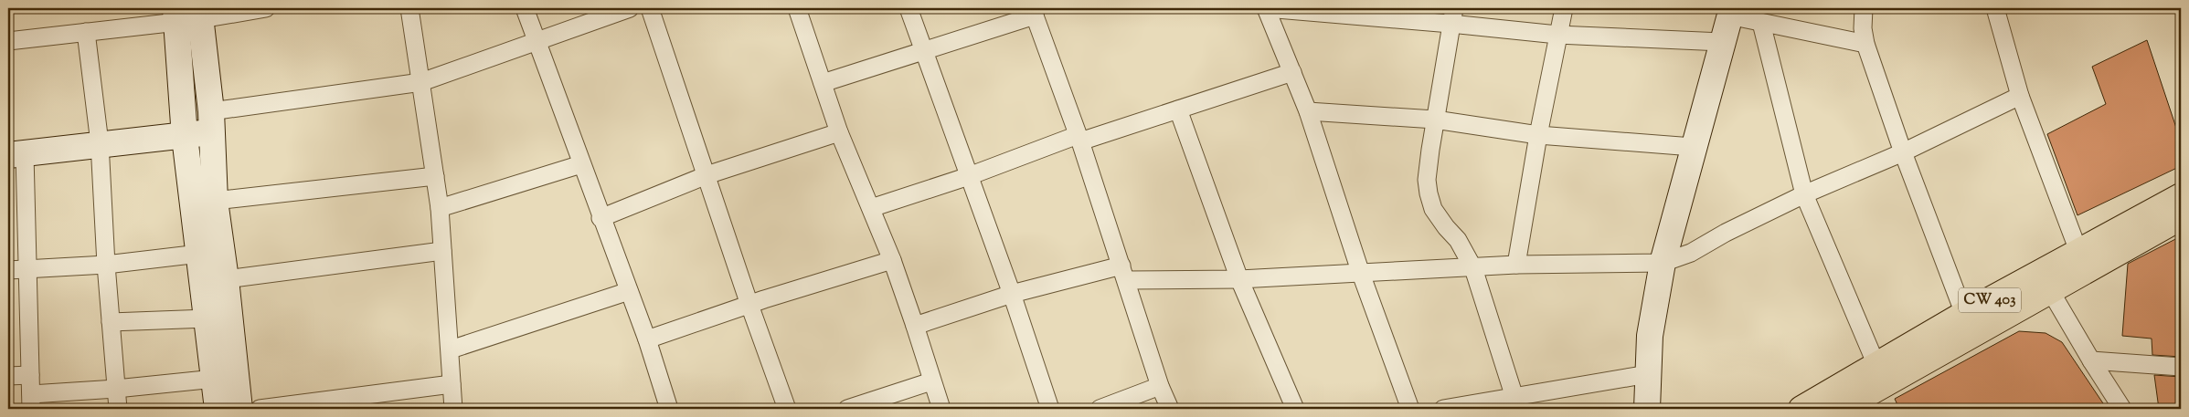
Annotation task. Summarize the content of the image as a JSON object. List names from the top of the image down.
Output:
{
  "streets": {
    "main road": ["CW 403"]
  }
}
